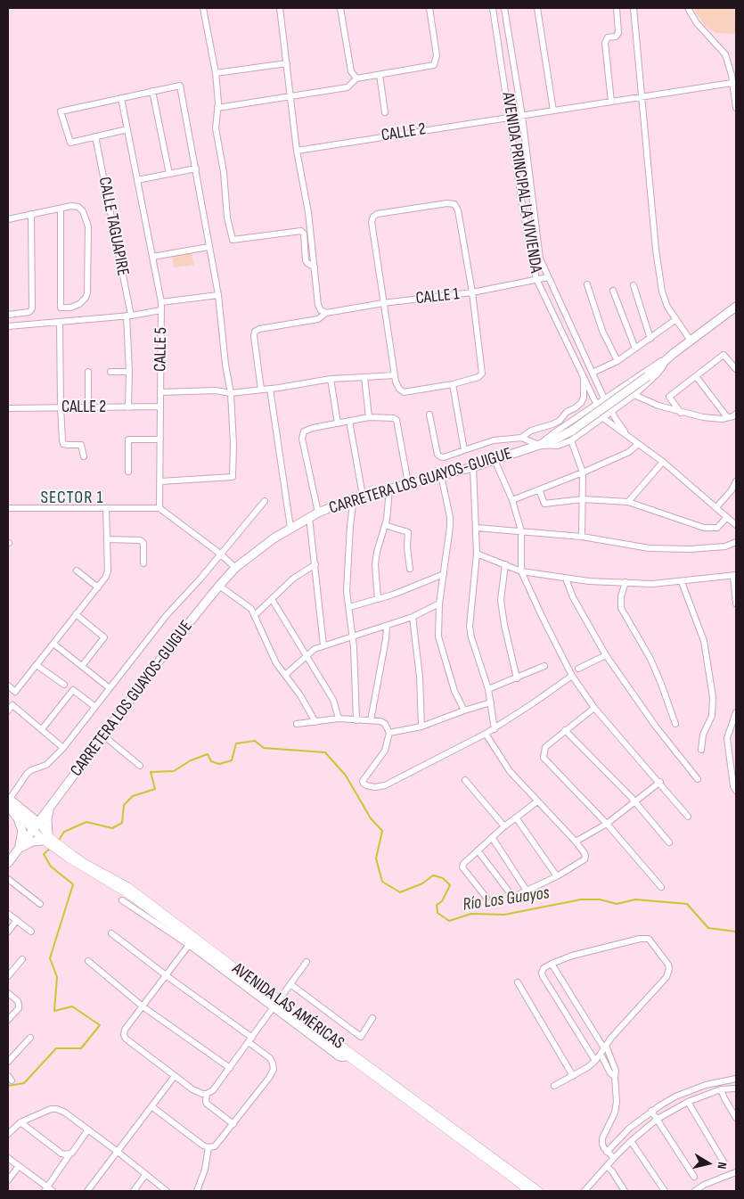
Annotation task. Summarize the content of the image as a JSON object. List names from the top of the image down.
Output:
{
  "streets": {
    "main road": ["CARRETERA LOS GUAYOS-GUIGUE"],
    "street": [
      "CALLE 2",
      "AVENIDA PRINCIPAL LA VIVIENDA",
      "CALLE TAGUAPIRE",
      "CALLE 1",
      "CALLE 5",
      "AVENIDA LAS AMÉRICAS"
    ]
  },
  "crossings": [
    ["CALLE 2", "AVENIDA PRINCIPAL LA VIVIENDA"],
    ["CALLE 2", "CALLE TAGUAPIRE"],
    ["CALLE 2", "CALLE 5"],
    ["AVENIDA PRINCIPAL LA VIVIENDA", "CALLE 1"],
    ["CARRETERA LOS GUAYOS-GUIGUE", "AVENIDA LAS AMÉRICAS"]
  ],
  "districts": ["SECTOR 1"],
  "water": ["Río Los Guayos"],
  "north": "right"
}
